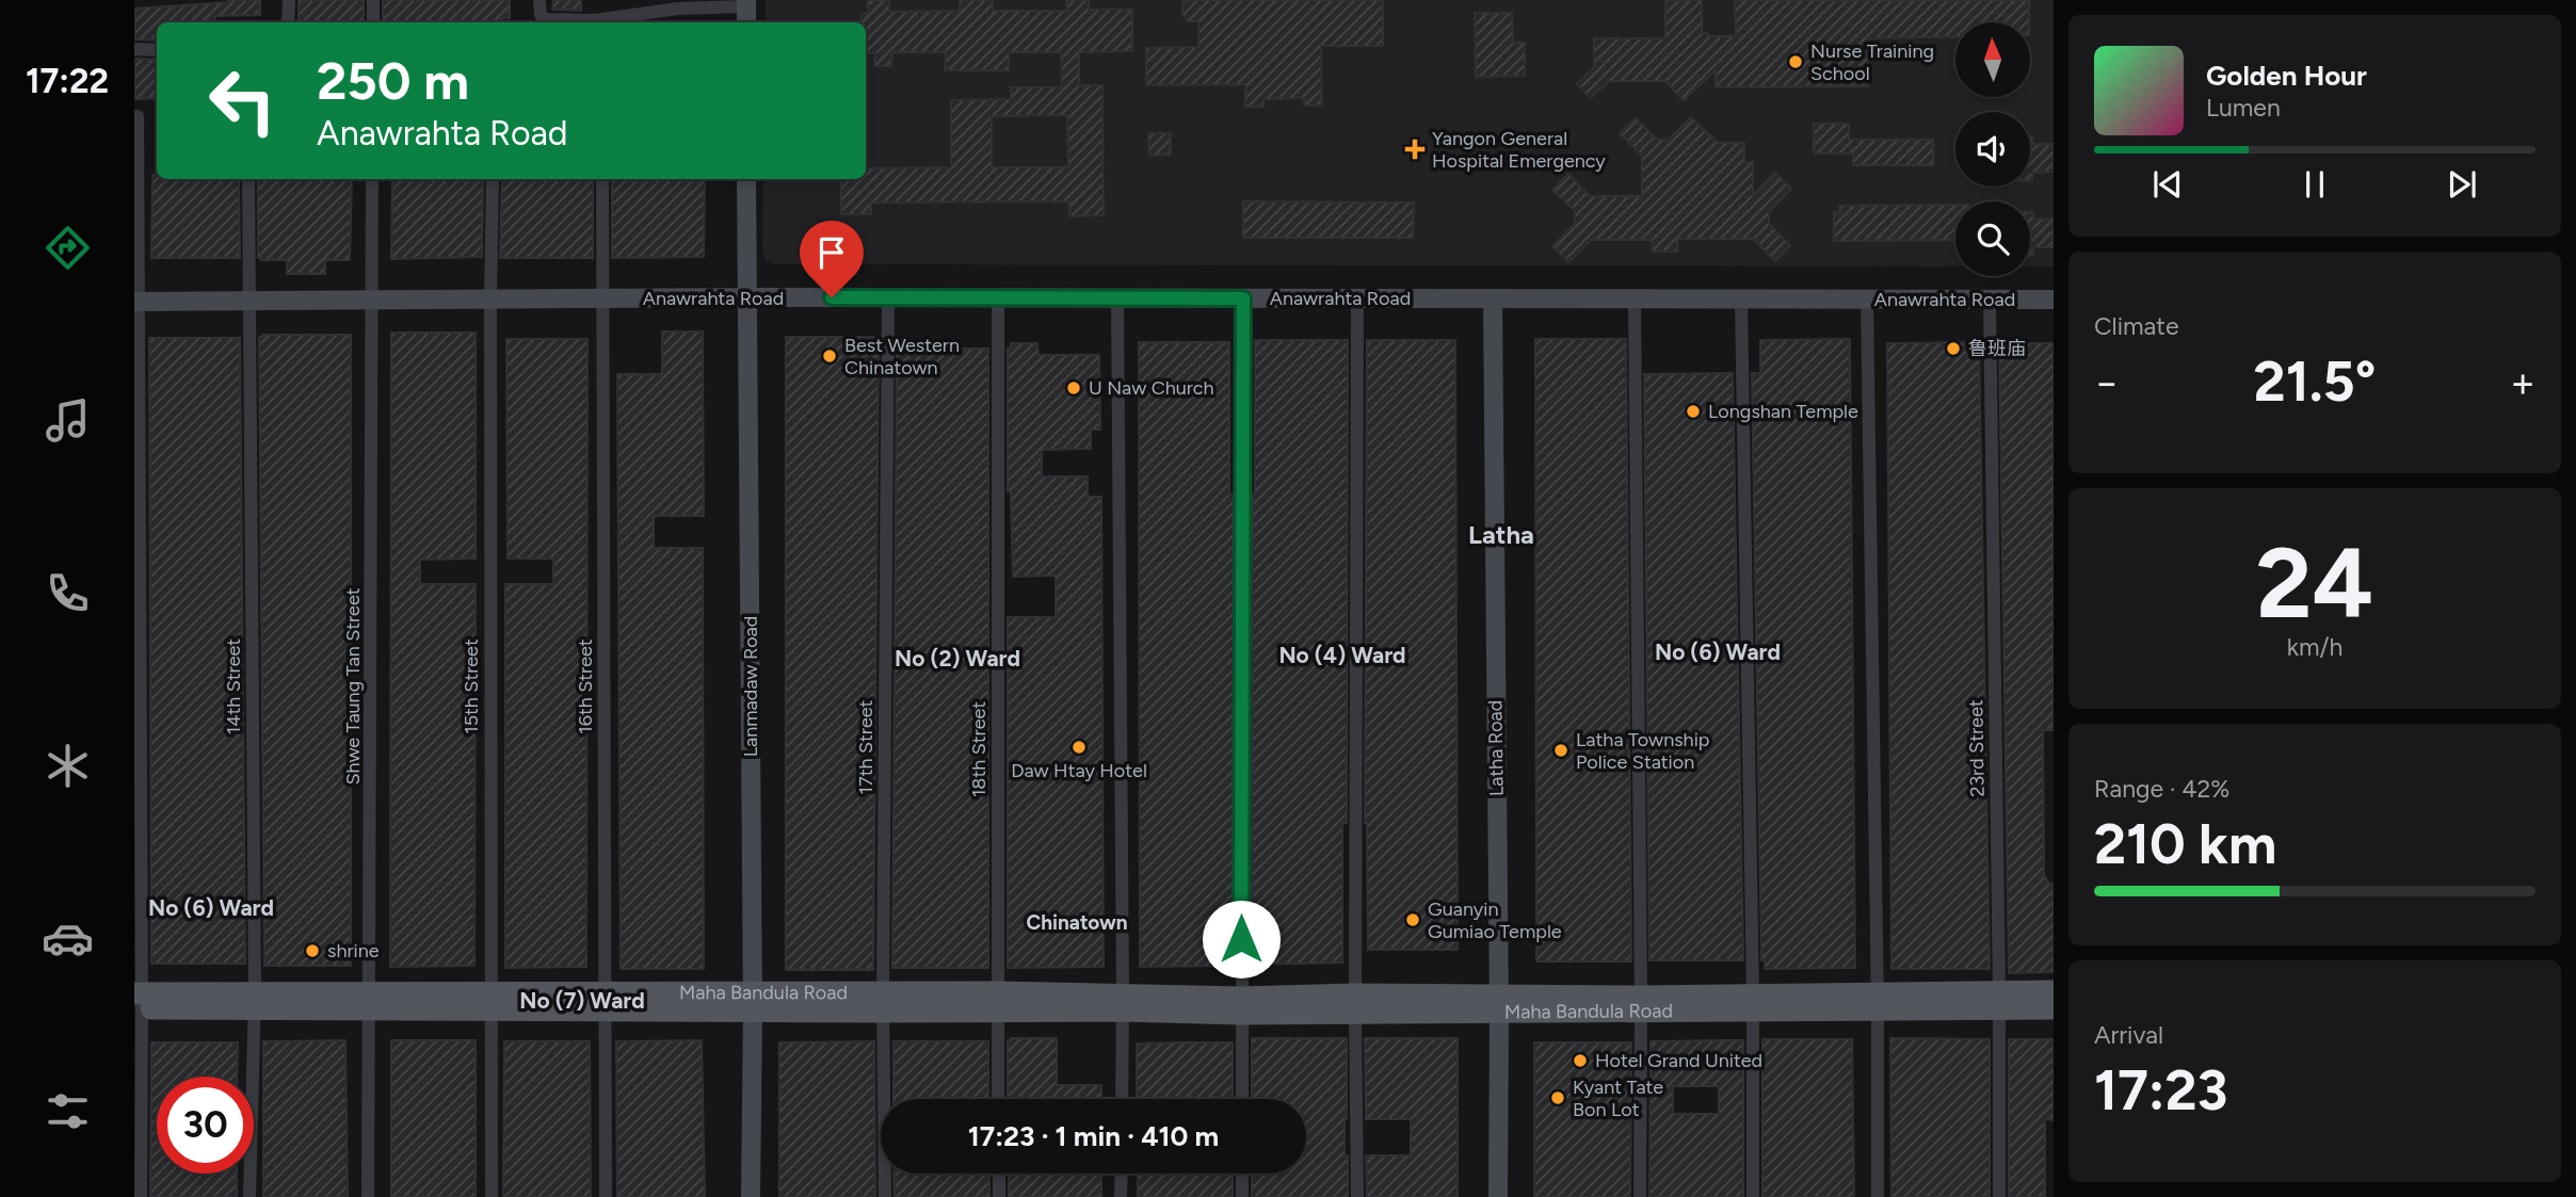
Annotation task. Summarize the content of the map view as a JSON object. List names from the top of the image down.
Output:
{
  "streets": {
    "main road": [
      "Anawrahta Road",
      "Lanmadaw Road",
      "Latha Road",
      "Maha Bandula Road"
    ],
    "street": [
      "14th Street",
      "Shwe Taung Tan Street",
      "15th Street",
      "16th Street",
      "17th Street",
      "23rd Street",
      "18th Street"
    ]
  },
  "crossings": [
    ["Anawrahta Road", "14th Street"],
    ["Anawrahta Road", "Shwe Taung Tan Street"],
    ["Anawrahta Road", "15th Street"],
    ["Anawrahta Road", "16th Street"],
    ["Anawrahta Road", "Lanmadaw Road"],
    ["Anawrahta Road", "17th Street"],
    ["Anawrahta Road", "Latha Road"],
    ["Anawrahta Road", "23rd Street"],
    ["Anawrahta Road", "18th Street"],
    ["14th Street", "Maha Bandula Road"],
    ["Shwe Taung Tan Street", "Maha Bandula Road"],
    ["15th Street", "Maha Bandula Road"],
    ["16th Street", "Maha Bandula Road"],
    ["Lanmadaw Road", "Maha Bandula Road"],
    ["17th Street", "Maha Bandula Road"],
    ["Latha Road", "Maha Bandula Road"],
    ["23rd Street", "Maha Bandula Road"],
    ["18th Street", "Maha Bandula Road"]
  ],
  "districts": [
    "Latha",
    "No (6) Ward",
    "No (4) Ward",
    "No (2) Ward",
    "No (6) Ward",
    "Chinatown",
    "No (7) Ward"
  ],
  "places": {
    "other": [
      "Nurse Training School",
      "鲁班庙",
      "Best Western Chinatown",
      "U Naw Church",
      "Longshan Temple",
      "Daw Htay Hotel",
      "Latha Township Police Station",
      "Guanyin Gumiao Temple",
      "shrine",
      "Hotel Grand United",
      "Kyant Tate Bon Lot"
    ],
    "health": ["Yangon General Hospital Emergency"]
  },
  "north": "top",
  "page": {
    "tabs": "17:22",
    "turn": ["250 m", "Anawrahta Road"],
    "song": ["Golden Hour", "Lumen"],
    "tile": [
      "Climate",
      ["24", "km/h"],
      ["Range · 42%", "210 km"],
      ["Arrival", "17:23"]
    ],
    "heat": ["−", "21.5°", "+"],
    "limit": "30",
    "trip": "17:23 · 1 min · 410 m"
  }
}
